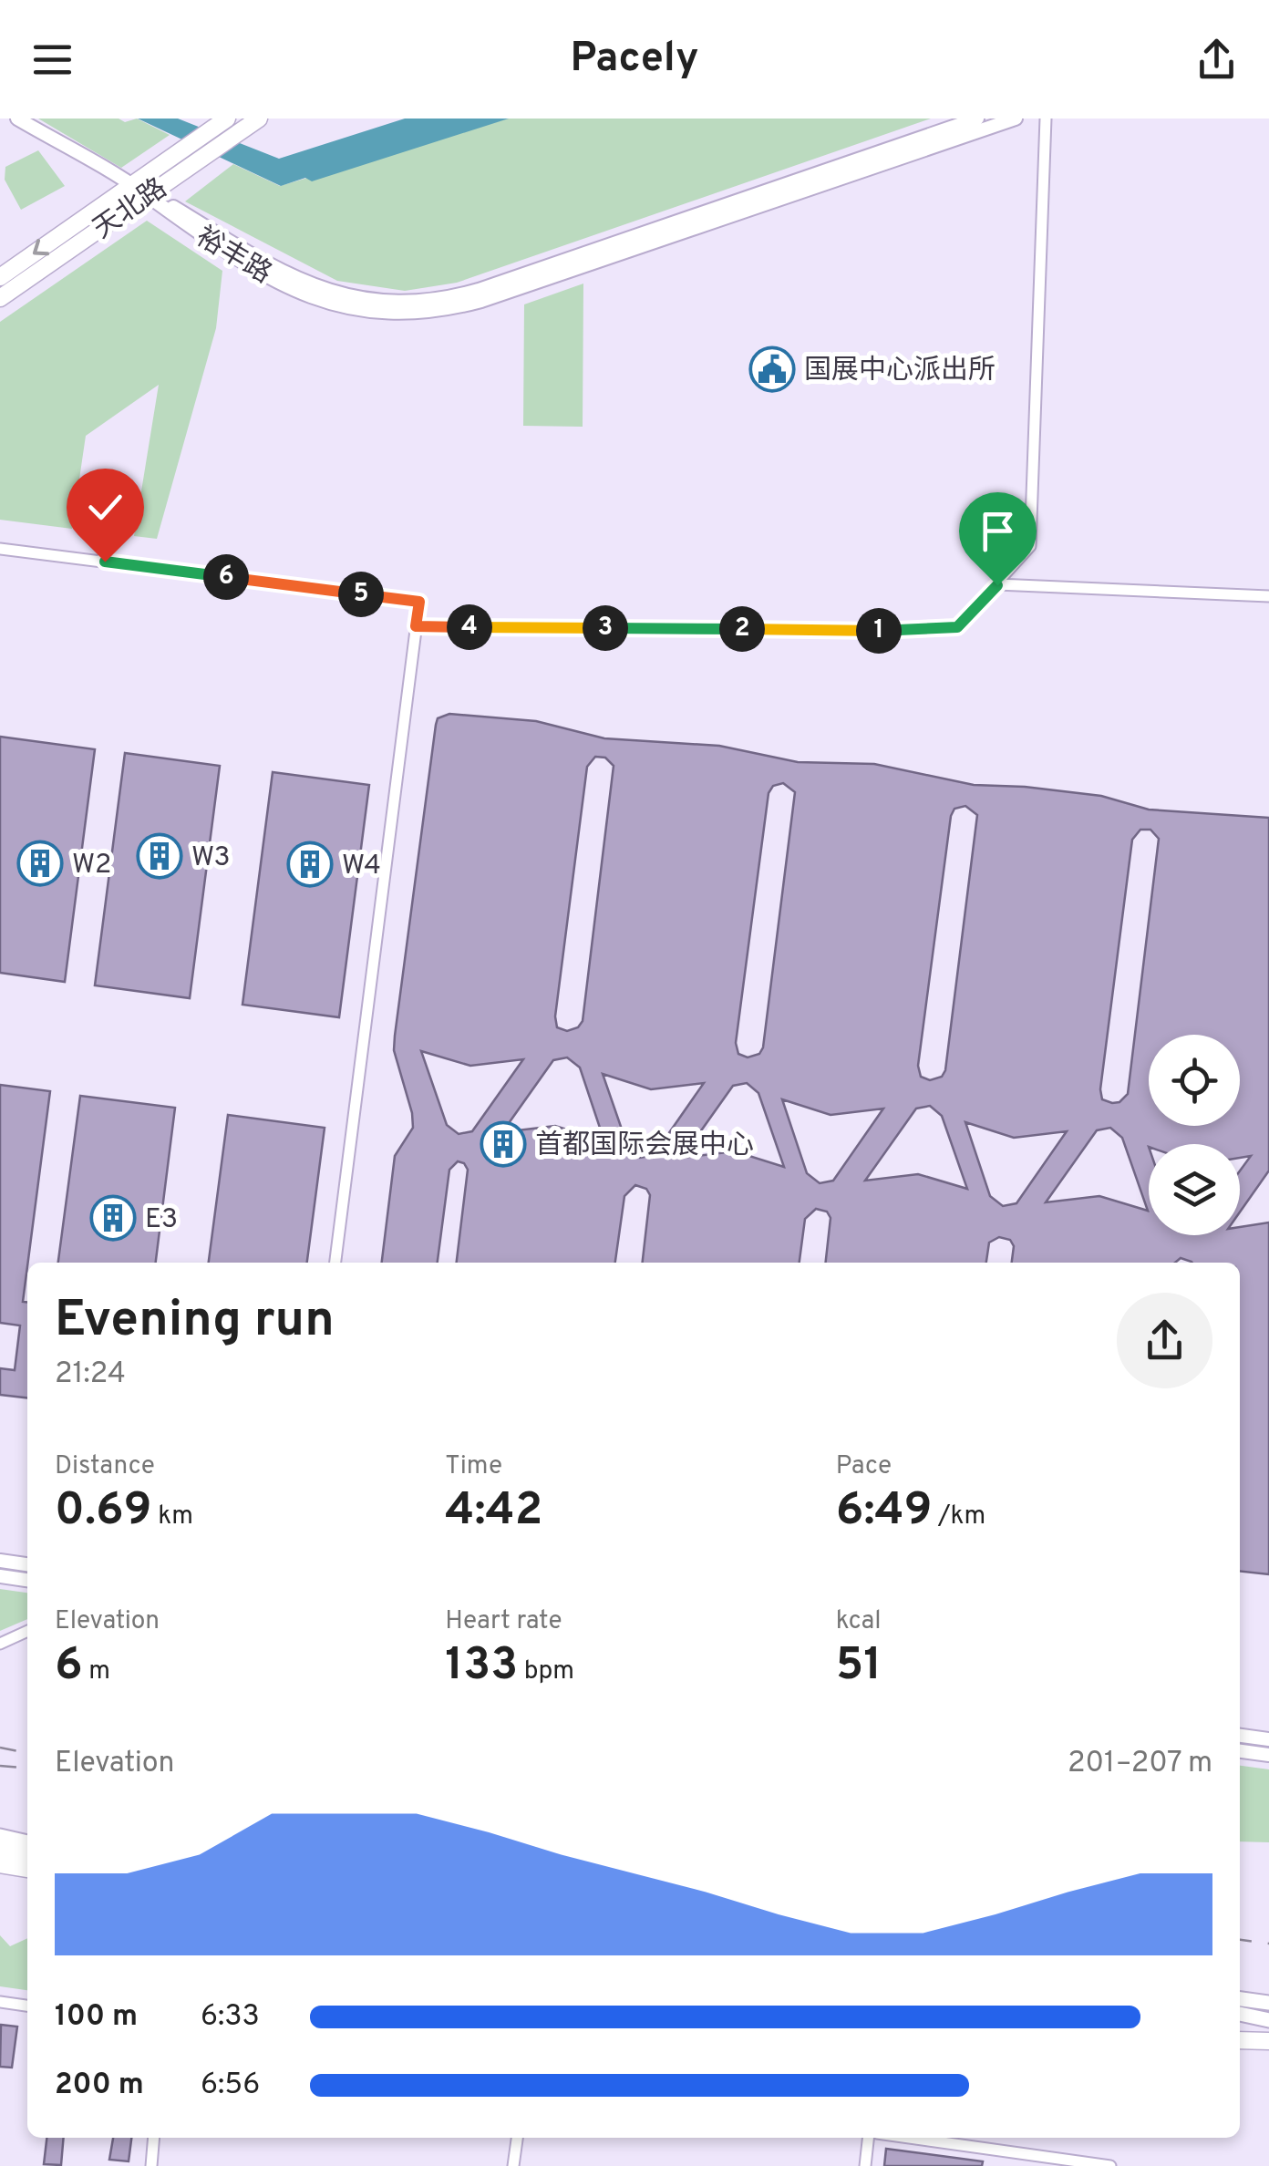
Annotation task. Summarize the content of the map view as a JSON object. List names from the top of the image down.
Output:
{
  "streets": {
    "main road": ["天北路"],
    "street": ["裕丰路"]
  },
  "crossings": [
    ["天北路", "裕丰路"]
  ],
  "places": {
    "public building": ["国展中心派出所"],
    "building": [
      "W3",
      "W2",
      "W4",
      "首都国际会展中心",
      "E3"
    ]
  },
  "page": {
    "header": "Pacely",
    "pins": [
      "6",
      "5",
      "4",
      "3",
      "2",
      "1"
    ],
    "heading": ["Evening run", "21:24"],
    "stats": [
      ["Distance", "0.69 km"],
      ["Time", "4:42"],
      ["Pace", "6:49 /km"],
      ["Elevation", "6 m"],
      ["Heart rate", "133 bpm"],
      ["kcal", "51"]
    ],
    "chart": ["Elevation", "201–207 m"],
    "list": [
      {
        "name": "100 m",
        "note": "6:33"
      },
      {
        "name": "200 m",
        "note": "6:56"
      }
    ]
  }
}
